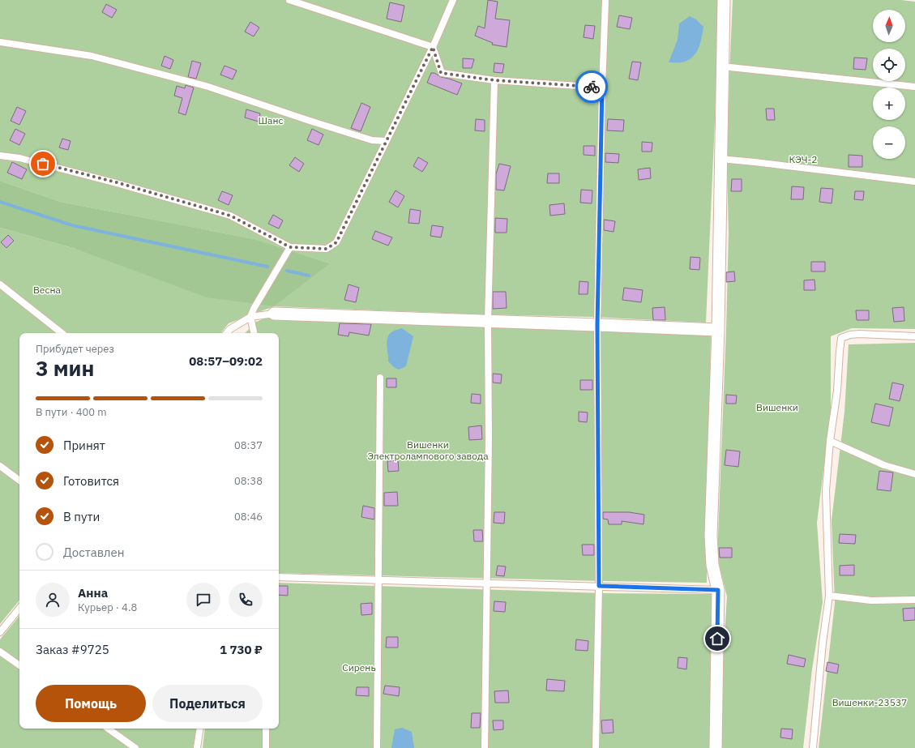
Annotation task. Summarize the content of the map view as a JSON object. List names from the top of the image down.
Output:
{
  "parks": [
    "Шанс",
    "КЭЧ-2",
    "Весна",
    "Вишенки",
    "Вишенки Электролампового завода",
    "Сирень",
    "Вишенки-23537"
  ],
  "north": "top",
  "page": {
    "map_buttons": ["+", "−"],
    "heading": ["3 мин", "Прибудет через", "08:57–09:02"],
    "panel": [
      "Анна",
      "Курьер · 4.8",
      "Заказ #9725",
      "1 730 ₽"
    ],
    "bar": "В пути · 400 m",
    "list": [
      ["Принят", "08:37"],
      ["Готовится", "08:38"],
      ["В пути", "08:46"],
      "Доставлен"
    ],
    "buttons": ["Помощь", "Поделиться"]
  }
}
